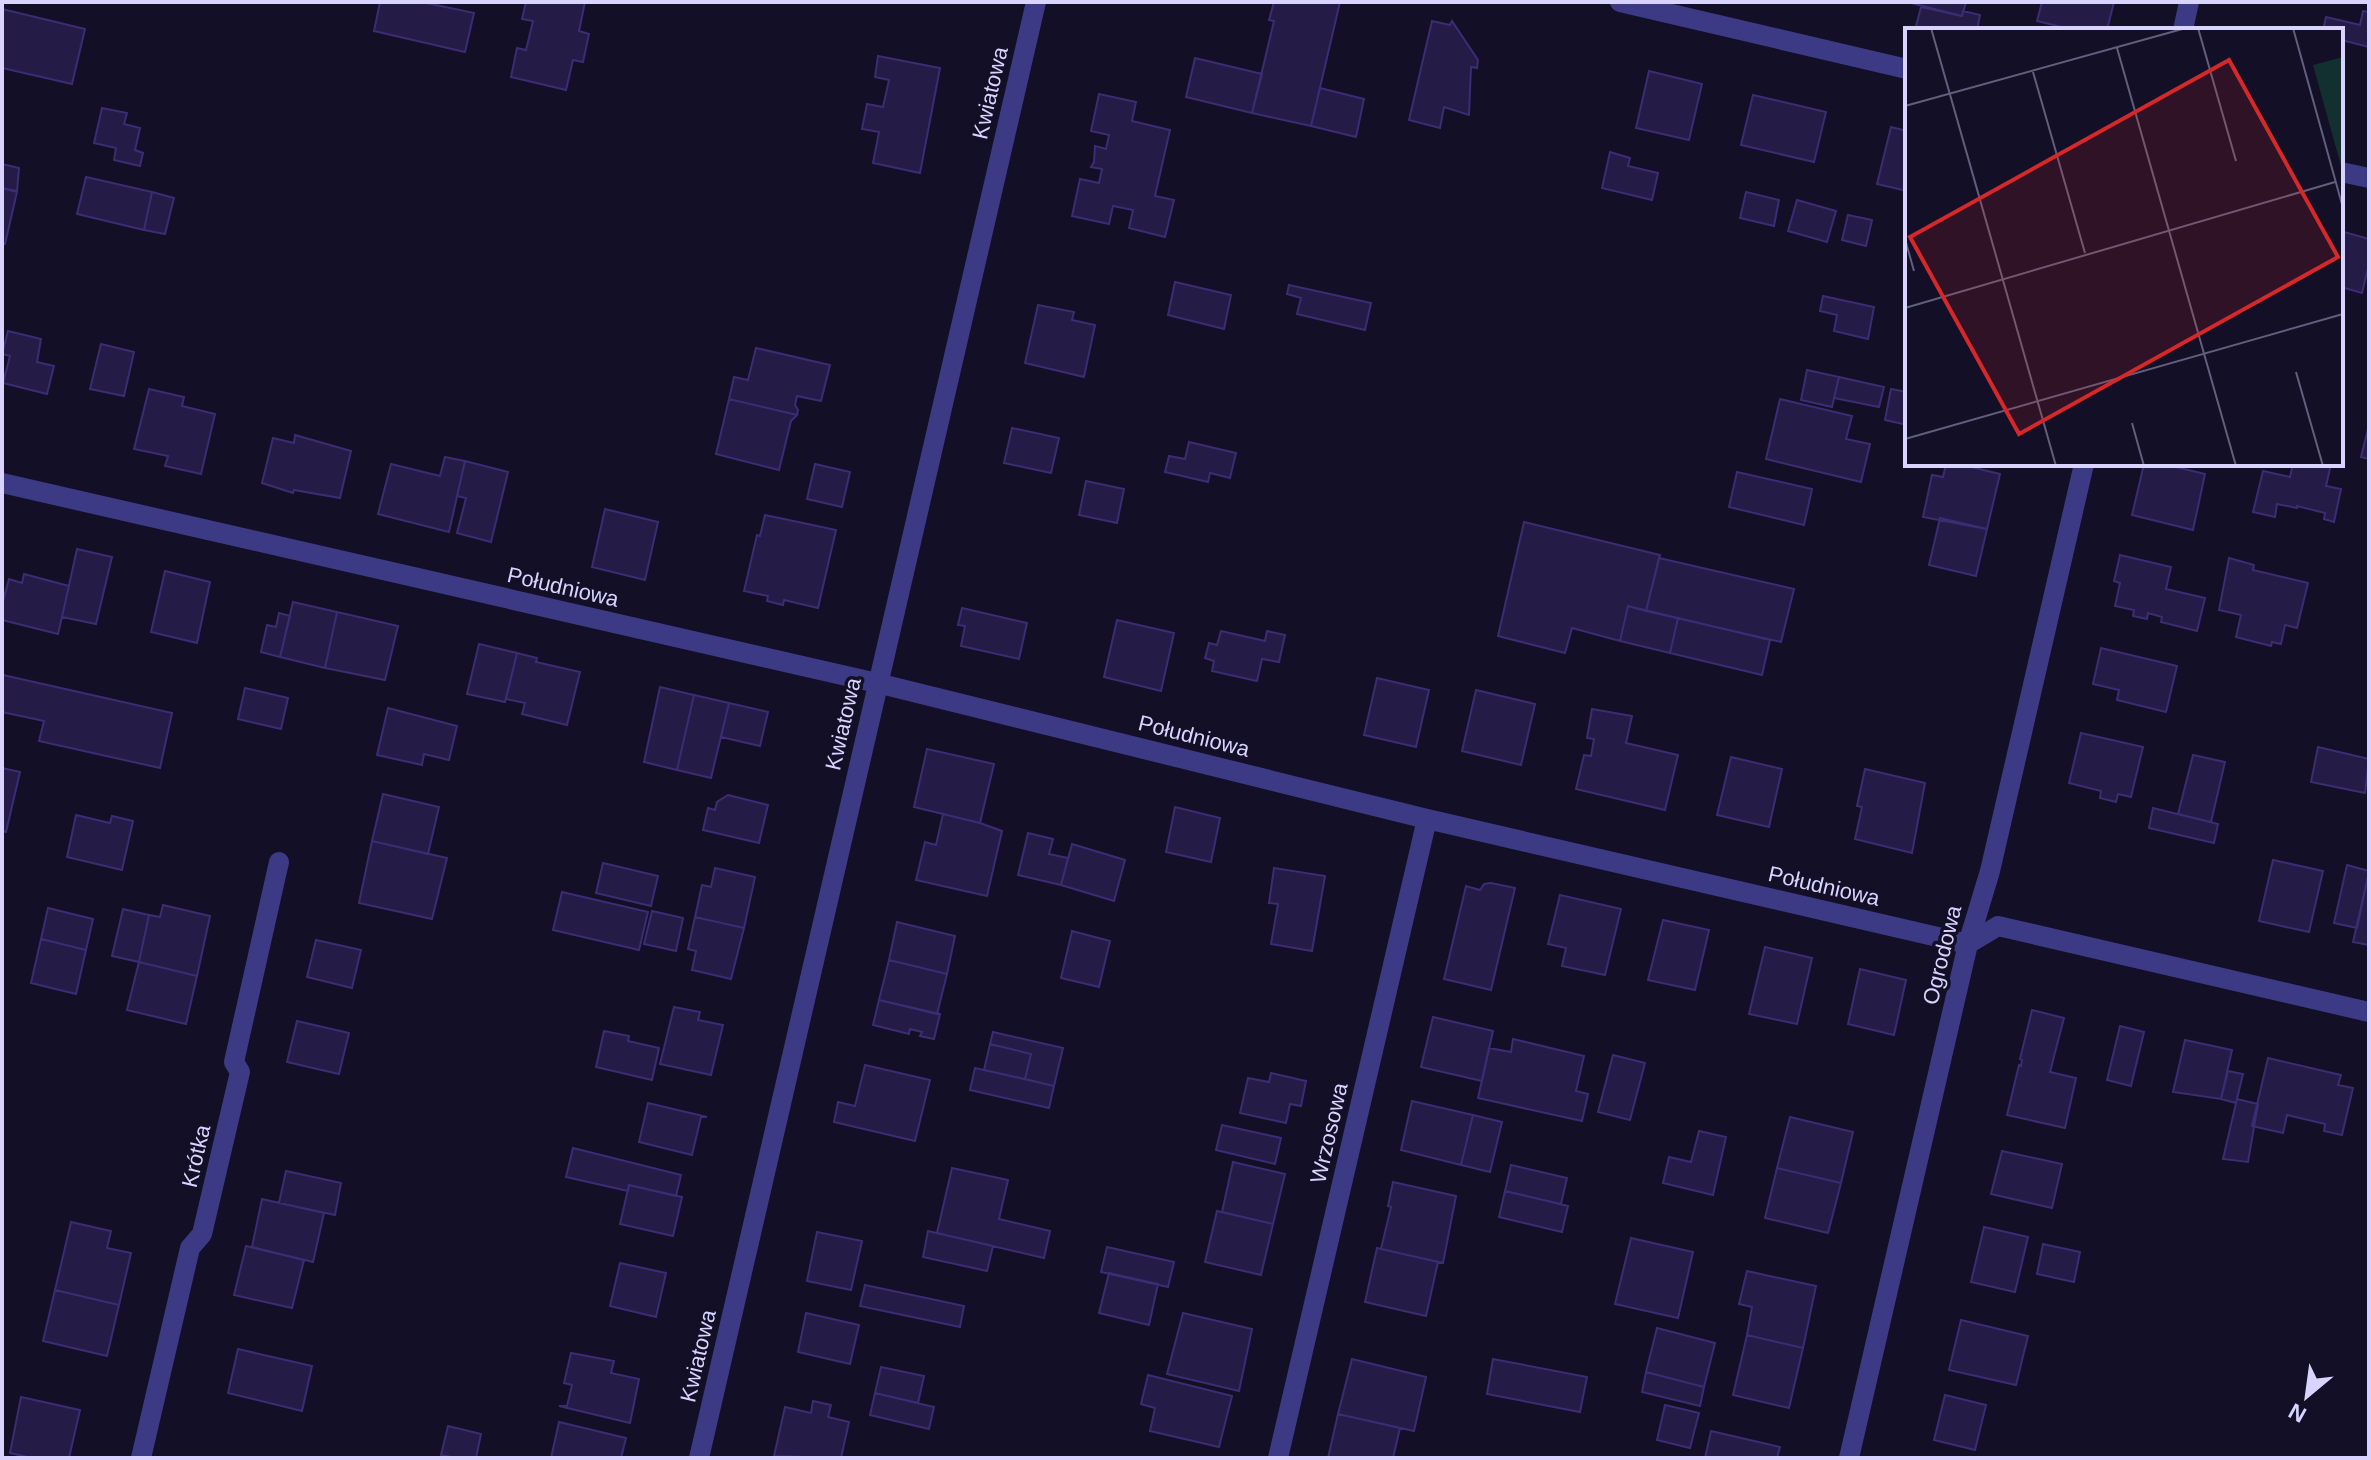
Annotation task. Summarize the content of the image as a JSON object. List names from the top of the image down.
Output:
{
  "streets": {
    "street": [
      "Kwiatowa",
      "Południowa",
      "Ogrodowa",
      "Wrzosowa",
      "Krótka"
    ]
  },
  "crossings": [
    ["Kwiatowa", "Południowa"],
    ["Południowa", "Ogrodowa"],
    ["Południowa", "Wrzosowa"]
  ],
  "north": "bottom left"
}
